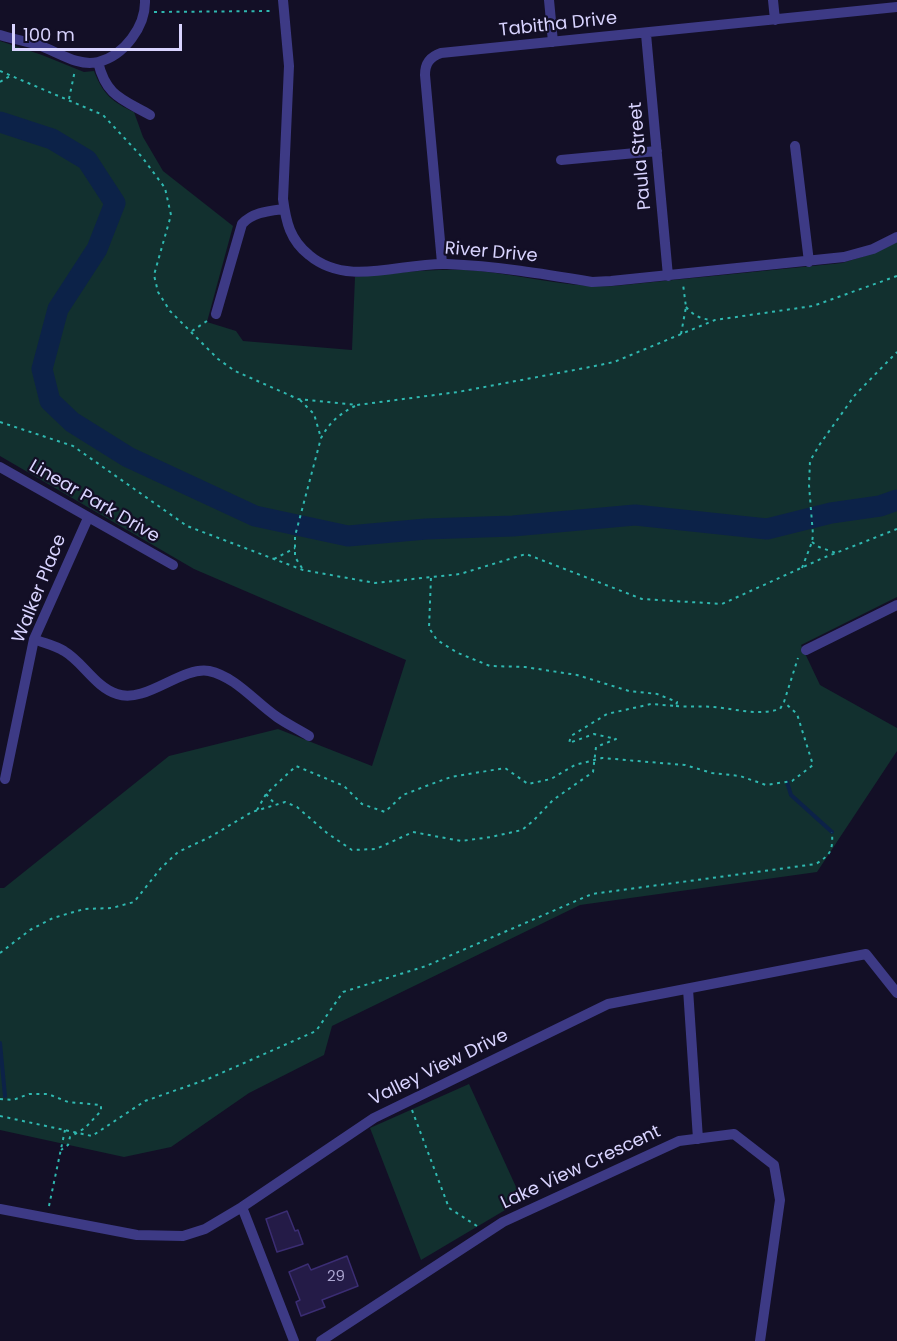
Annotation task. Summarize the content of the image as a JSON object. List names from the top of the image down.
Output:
{
  "streets": {
    "street": [
      "Tabitha Drive",
      "Paula Street",
      "River Drive",
      "Linear Park Drive",
      "Walker Place",
      "Valley View Drive",
      "Lake View Crescent"
    ]
  },
  "crossings": [
    ["Tabitha Drive", "Paula Street"],
    ["Tabitha Drive", "River Drive"],
    ["Paula Street", "River Drive"],
    ["Linear Park Drive", "Walker Place"]
  ],
  "house_numbers": ["29"],
  "scale_bar": "100 m"
}
